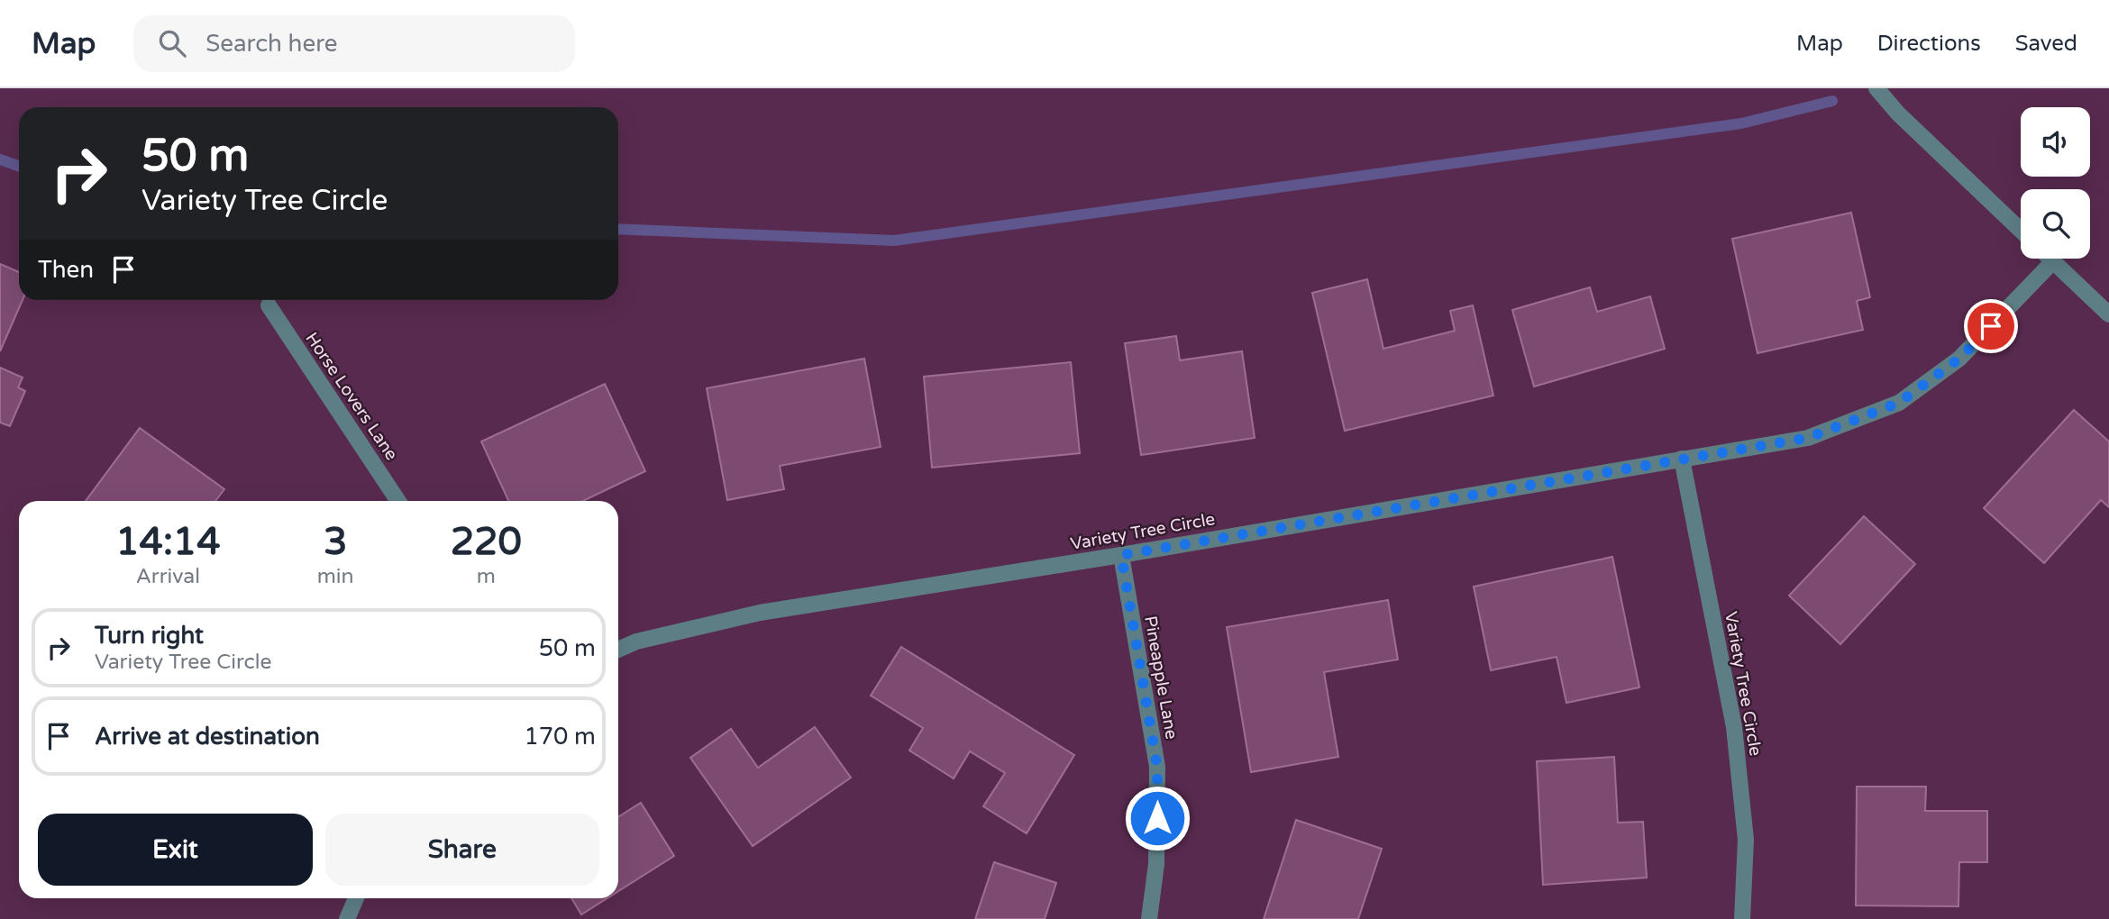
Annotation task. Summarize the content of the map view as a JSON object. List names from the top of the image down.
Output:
{
  "streets": {
    "street": ["Horse Lovers Lane", "Variety Tree Circle", "Pineapple Lane"]
  },
  "crossings": [
    ["Variety Tree Circle", "Pineapple Lane"]
  ],
  "page": {
    "header": "Map",
    "search": "Search here",
    "nav": ["Map", "Directions", "Saved"],
    "turn": ["50 m", "Variety Tree Circle"],
    "then": "Then",
    "eta": [
      "14:14",
      "Arrival",
      "3",
      "min",
      "220",
      "m"
    ],
    "list": [
      {
        "name": "Turn right",
        "note": "Variety Tree Circle",
        "value": "50 m"
      },
      {
        "name": "Arrive at destination",
        "value": "170 m"
      }
    ],
    "buttons": ["Exit", "Share"]
  }
}
